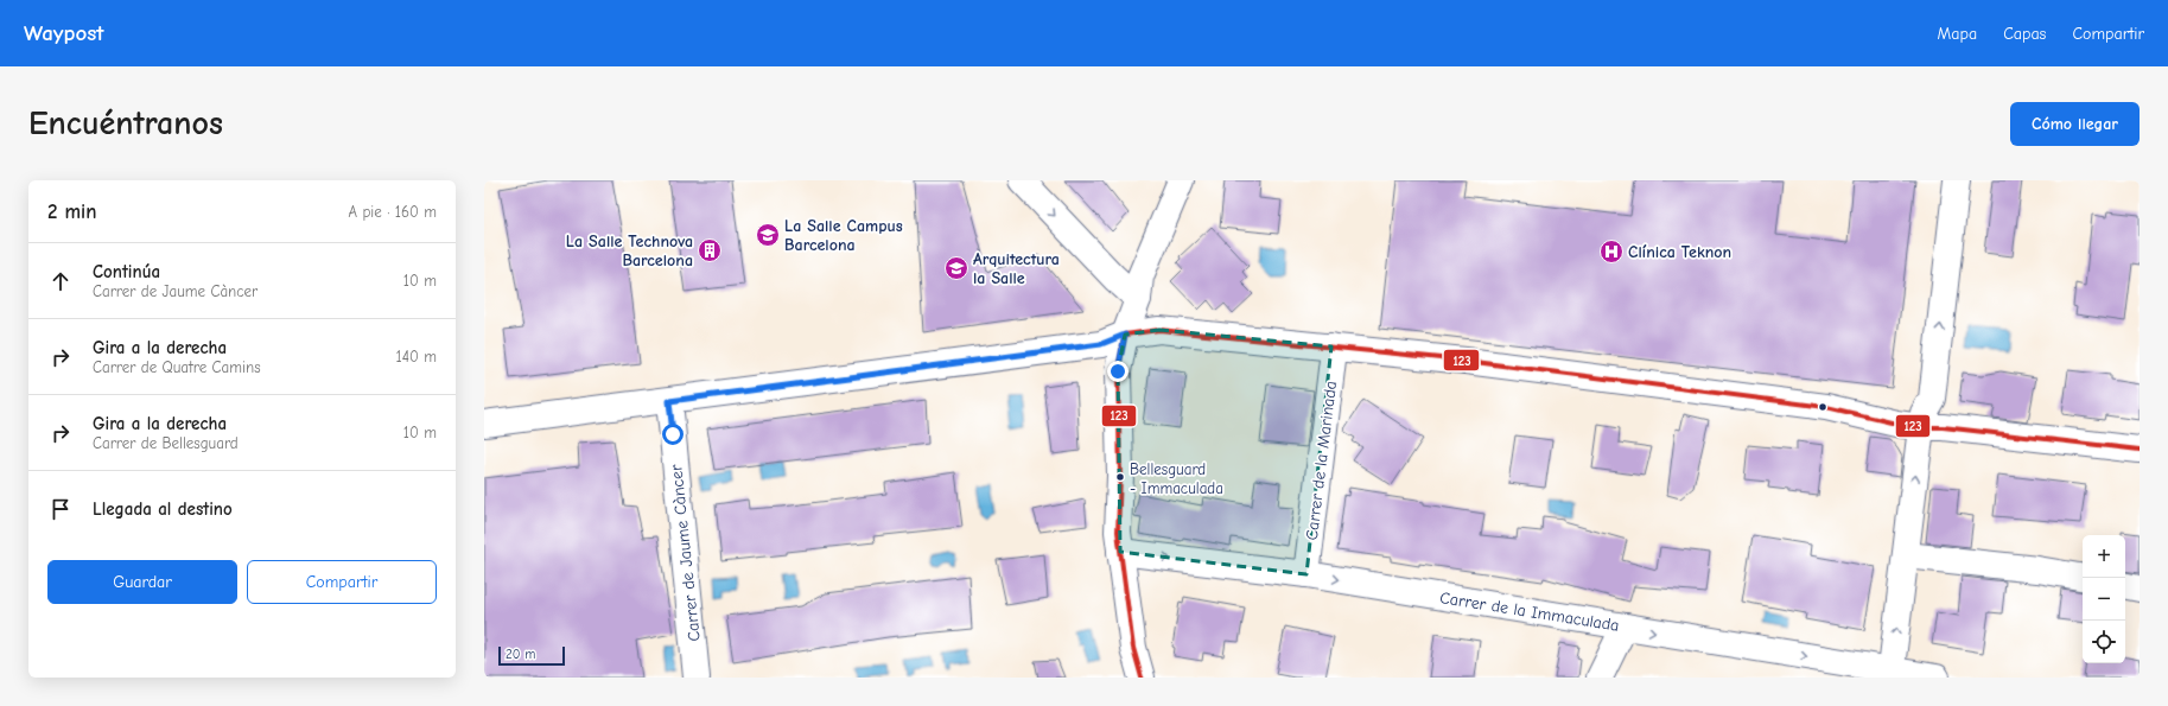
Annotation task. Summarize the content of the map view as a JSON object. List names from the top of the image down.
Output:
{
  "streets": {
    "street": ["Carrer de la Marinada", "Carrer de Jaume Càncer", "Carrer de la Immaculada"]
  },
  "crossings": [
    ["Carrer de la Marinada", "Carrer de la Immaculada"]
  ],
  "places": {
    "school or university": ["La Salle Campus Barcelona", "Arquitectura la Salle"],
    "building": ["La Salle Technova Barcelona"],
    "hospital": ["Clínica Teknon"],
    "other": ["Bellesguard - Immaculada"]
  },
  "lines": ["transit line 123"],
  "scale_bar": "20 m",
  "page": {
    "header": "Waypost",
    "nav": ["Mapa", "Capas", "Compartir"],
    "buttons": [
      "Cómo llegar",
      ["Guardar", "Compartir"]
    ],
    "title": "Encuéntranos",
    "heading": ["2 min", "A pie · 160 m"],
    "list": [
      ["Continúa", "Carrer de Jaume Càncer", "10 m"],
      ["Gira a la derecha", "Carrer de Quatre Camins", "140 m"],
      ["Gira a la derecha", "Carrer de Bellesguard", "10 m"],
      "Llegada al destino"
    ],
    "map_buttons": ["+", "−"],
    "scale": "20 m"
  }
}
